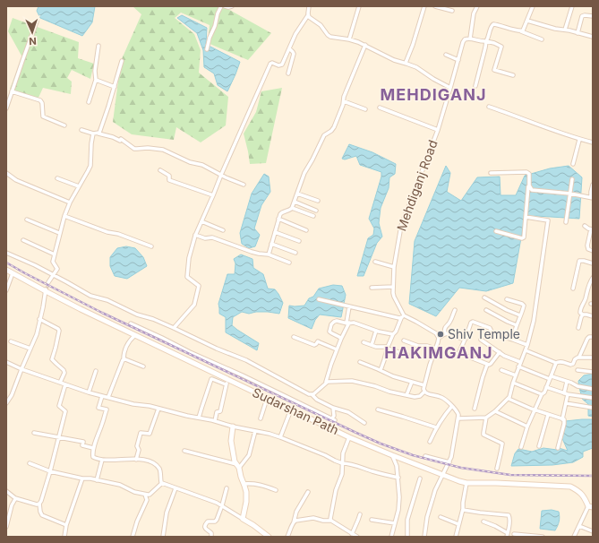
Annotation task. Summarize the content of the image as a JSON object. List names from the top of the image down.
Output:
{
  "streets": {
    "main road": ["Sudarshan Path"],
    "street": ["Mehdiganj Road"]
  },
  "districts": ["MEHDIGANJ", "HAKIMGANJ"],
  "places": ["Shiv Temple"],
  "north": "bottom"
}
